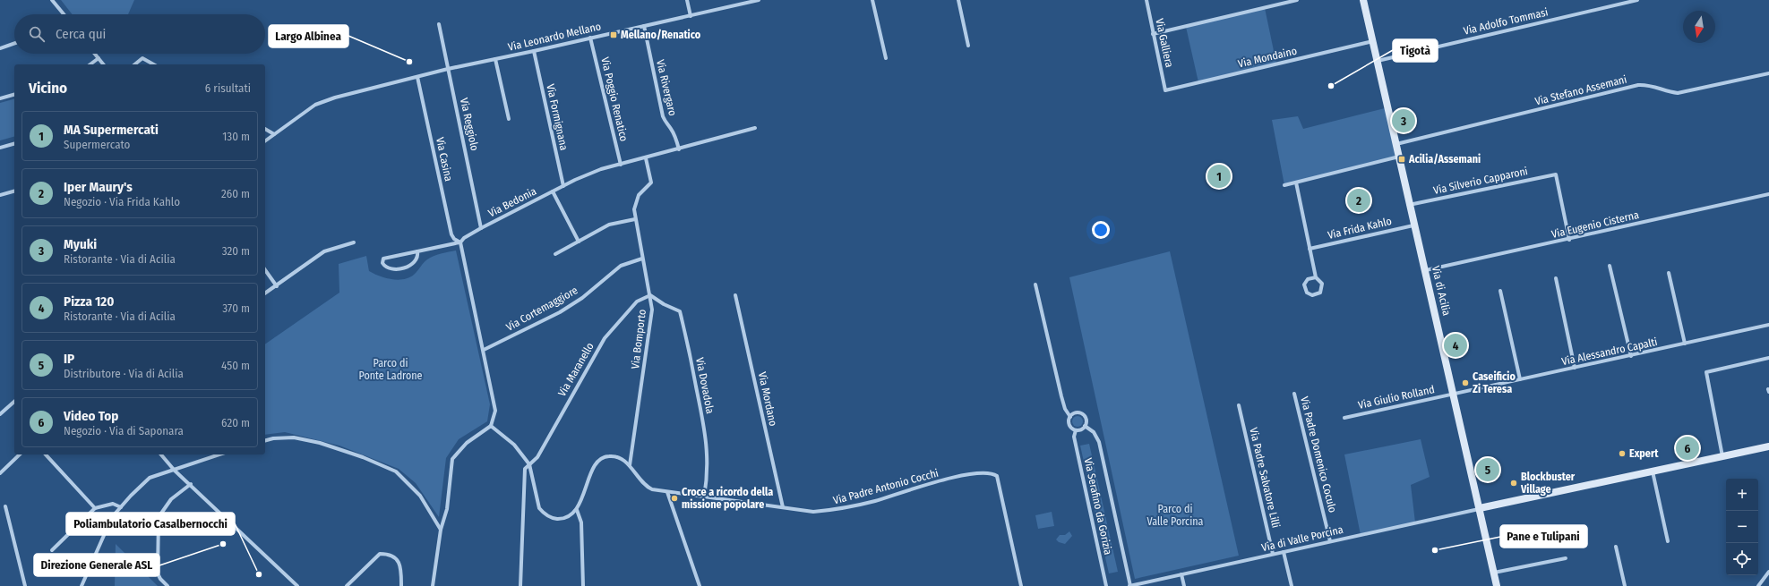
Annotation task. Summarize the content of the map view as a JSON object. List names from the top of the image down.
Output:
{
  "streets": {
    "street": [
      "Via Adolfo Tommasi",
      "Via Leonardo Mellano",
      "Via Galliera",
      "Via Mondaino",
      "Via Rivergaro",
      "Via Stefano Assemani",
      "Via Poggio Renatico",
      "Via Formignana",
      "Via Reggiolo",
      "Via Casina",
      "Via Silverio Capparoni",
      "Via Bedonia",
      "Via Eugenio Cisterna",
      "Via Frida Kahlo",
      "Via di Acilia",
      "Via Cortemaggiore",
      "Via Bomporto",
      "Via Alessandro Capalti",
      "Via Maranello",
      "Via Dovadola",
      "Via Giulio Rolland",
      "Via Mordano",
      "Via Padre Domenico Coculo",
      "Via Padre Salvatore Lilli",
      "Via Padre Antonio Cocchi",
      "Via Serafino da Gorizia",
      "Via di Valle Porcina"
    ]
  },
  "crossings": [
    ["Via Adolfo Tommasi", "Via di Acilia"],
    ["Via Leonardo Mellano", "Via Rivergaro"],
    ["Via Leonardo Mellano", "Via Poggio Renatico"],
    ["Via Leonardo Mellano", "Via Formignana"],
    ["Via Leonardo Mellano", "Via Reggiolo"],
    ["Via Leonardo Mellano", "Via Casina"],
    ["Via Galliera", "Via Mondaino"],
    ["Via Mondaino", "Via di Acilia"],
    ["Via Rivergaro", "Via Bedonia"],
    ["Via Stefano Assemani", "Via di Acilia"],
    ["Via Poggio Renatico", "Via Bedonia"],
    ["Via Formignana", "Via Bedonia"],
    ["Via Reggiolo", "Via Bedonia"],
    ["Via Casina", "Via Bedonia"],
    ["Via Silverio Capparoni", "Via Eugenio Cisterna"],
    ["Via Silverio Capparoni", "Via di Acilia"],
    ["Via Bedonia", "Via Bomporto"],
    ["Via Eugenio Cisterna", "Via di Acilia"],
    ["Via Frida Kahlo", "Via di Acilia"],
    ["Via di Acilia", "Via Alessandro Capalti"],
    ["Via di Acilia", "Via Giulio Rolland"],
    ["Via di Acilia", "Via di Valle Porcina"],
    ["Via Cortemaggiore", "Via Bomporto"],
    ["Via Bomporto", "Via Maranello"],
    ["Via Bomporto", "Via Dovadola"],
    ["Via Bomporto", "Via Padre Antonio Cocchi"],
    ["Via Alessandro Capalti", "Via Giulio Rolland"],
    ["Via Maranello", "Via Dovadola"],
    ["Via Dovadola", "Via Padre Antonio Cocchi"],
    ["Via Mordano", "Via Padre Antonio Cocchi"],
    ["Via Padre Domenico Coculo", "Via di Valle Porcina"],
    ["Via Padre Salvatore Lilli", "Via di Valle Porcina"]
  ],
  "parks": ["Parco di Ponte Ladrone", "Parco di Valle Porcina"],
  "places": {
    "transit": ["Mellano/Renatico", "Acilia/Assemani"],
    "other": [
      "Largo Albinea",
      "Tigotà",
      "Caseificio Zi Teresa",
      "Expert",
      "Blockbuster Village",
      "Croce a ricordo della missione popolare",
      "Direzione Generale ASL",
      "Pane e Tulipani",
      "Poliambulatorio Casalbernocchi"
    ]
  },
  "north": "bottom",
  "page": {
    "search": "Cerca qui",
    "heading": ["Vicino", "6 risultati"],
    "pins": [
      "3",
      "1",
      "2",
      "4",
      "6",
      "5"
    ],
    "list": [
      {
        "mark": "1",
        "name": "MA Supermercati",
        "note": "Supermercato",
        "value": "130 m"
      },
      {
        "mark": "2",
        "name": "Iper Maury's",
        "note": "Negozio · Via Frida Kahlo",
        "value": "260 m"
      },
      {
        "mark": "3",
        "name": "Myuki",
        "note": "Ristorante · Via di Acilia",
        "value": "320 m"
      },
      {
        "mark": "4",
        "name": "Pizza 120",
        "note": "Ristorante · Via di Acilia",
        "value": "370 m"
      },
      {
        "mark": "5",
        "name": "IP",
        "note": "Distributore · Via di Acilia",
        "value": "450 m"
      },
      {
        "mark": "6",
        "name": "Video Top",
        "note": "Negozio · Via di Saponara",
        "value": "620 m"
      }
    ],
    "map_buttons": ["+", "−"]
  }
}
